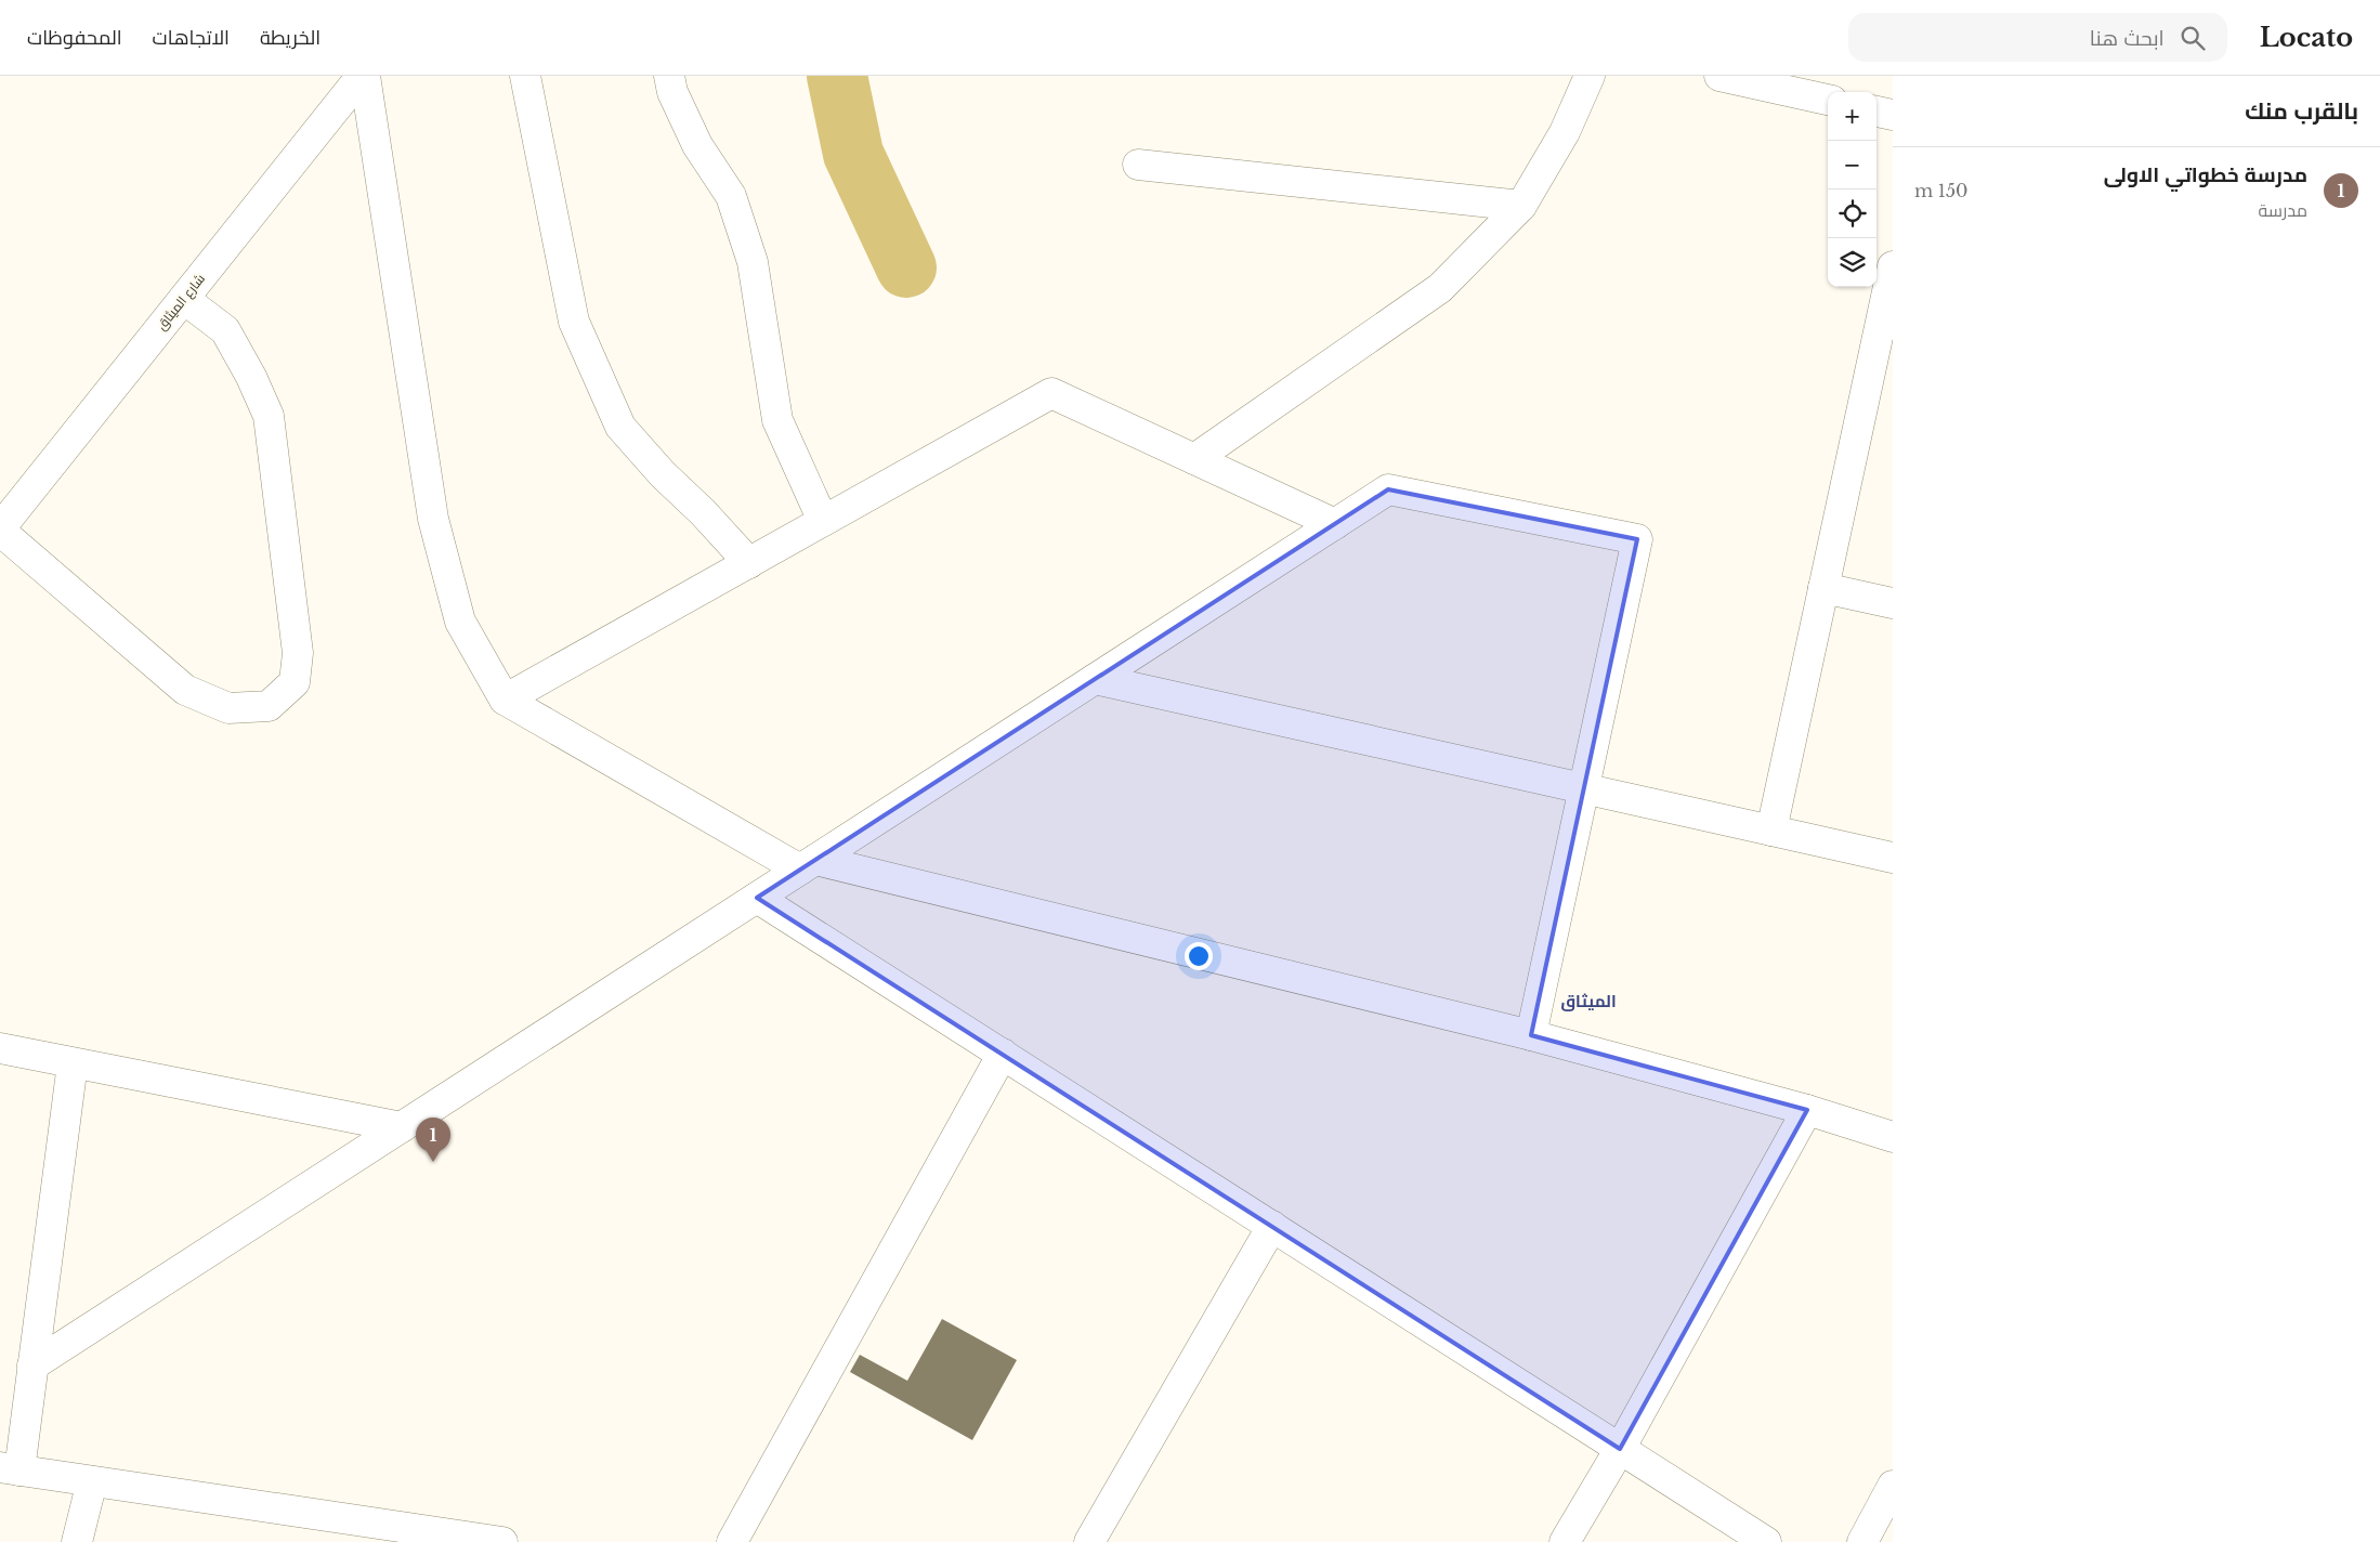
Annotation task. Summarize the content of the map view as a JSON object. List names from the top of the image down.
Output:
{
  "streets": {
    "street": ["شارع الميثاق"]
  },
  "districts": ["الميثاق"],
  "page": {
    "header": "Locato",
    "search": "ابحث هنا",
    "nav": ["الخريطة", "الاتجاهات", "المحفوظات"],
    "heading": "بالقرب منك",
    "map_buttons": ["+", "−"],
    "list": [
      {
        "mark": "1",
        "name": "مدرسة خطواتي الاولى",
        "note": "مدرسة",
        "value": "150 m"
      }
    ],
    "pins": "1"
  }
}
